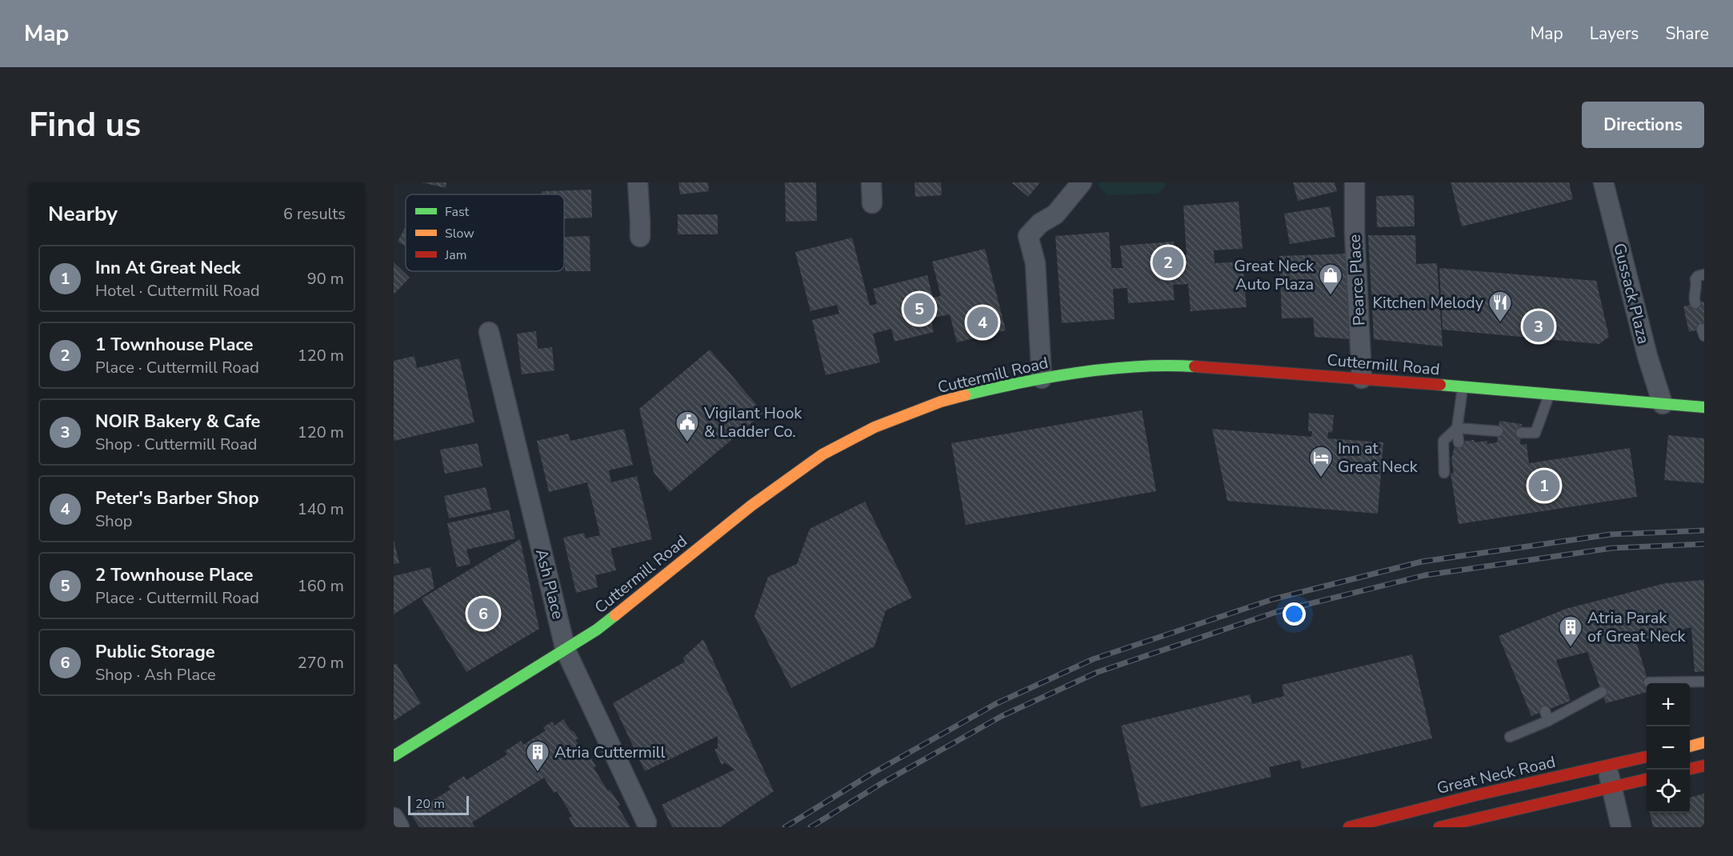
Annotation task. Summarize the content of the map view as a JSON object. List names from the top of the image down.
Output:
{
  "streets": {
    "main road": ["Cuttermill Road", "Great Neck Road"],
    "street": ["Pearce Place", "Gussack Plaza", "Ash Place"]
  },
  "crossings": [
    ["Pearce Place", "Cuttermill Road"],
    ["Gussack Plaza", "Cuttermill Road"],
    ["Cuttermill Road", "Ash Place"]
  ],
  "places": {
    "shop": ["Great Neck Auto Plaza"],
    "restaurant": ["Kitchen Melody"],
    "public building": ["Vigilant Hook & Ladder Co."],
    "hotel": ["Inn at Great Neck"],
    "building": ["Atria Parak of Great Neck", "Atria Cuttermill"]
  },
  "legend": ["Fast", "Slow", "Jam"],
  "scale_bar": "20 m",
  "page": {
    "header": "Map",
    "nav": ["Map", "Layers", "Share"],
    "buttons": "Directions",
    "title": "Find us",
    "heading": ["Nearby", "6 results"],
    "list": [
      {
        "mark": "1",
        "name": "Inn At Great Neck",
        "note": "Hotel · Cuttermill Road",
        "value": "90 m"
      },
      {
        "mark": "2",
        "name": "1 Townhouse Place",
        "note": "Place · Cuttermill Road",
        "value": "120 m"
      },
      {
        "mark": "3",
        "name": "NOIR Bakery & Cafe",
        "note": "Shop · Cuttermill Road",
        "value": "120 m"
      },
      {
        "mark": "4",
        "name": "Peter's Barber Shop",
        "note": "Shop",
        "value": "140 m"
      },
      {
        "mark": "5",
        "name": "2 Townhouse Place",
        "note": "Place · Cuttermill Road",
        "value": "160 m"
      },
      {
        "mark": "6",
        "name": "Public Storage",
        "note": "Shop · Ash Place",
        "value": "270 m"
      }
    ],
    "pins": [
      "2",
      "5",
      "4",
      "3",
      "1",
      "6"
    ],
    "map_buttons": ["+", "−"],
    "scale": "20 m"
  }
}
